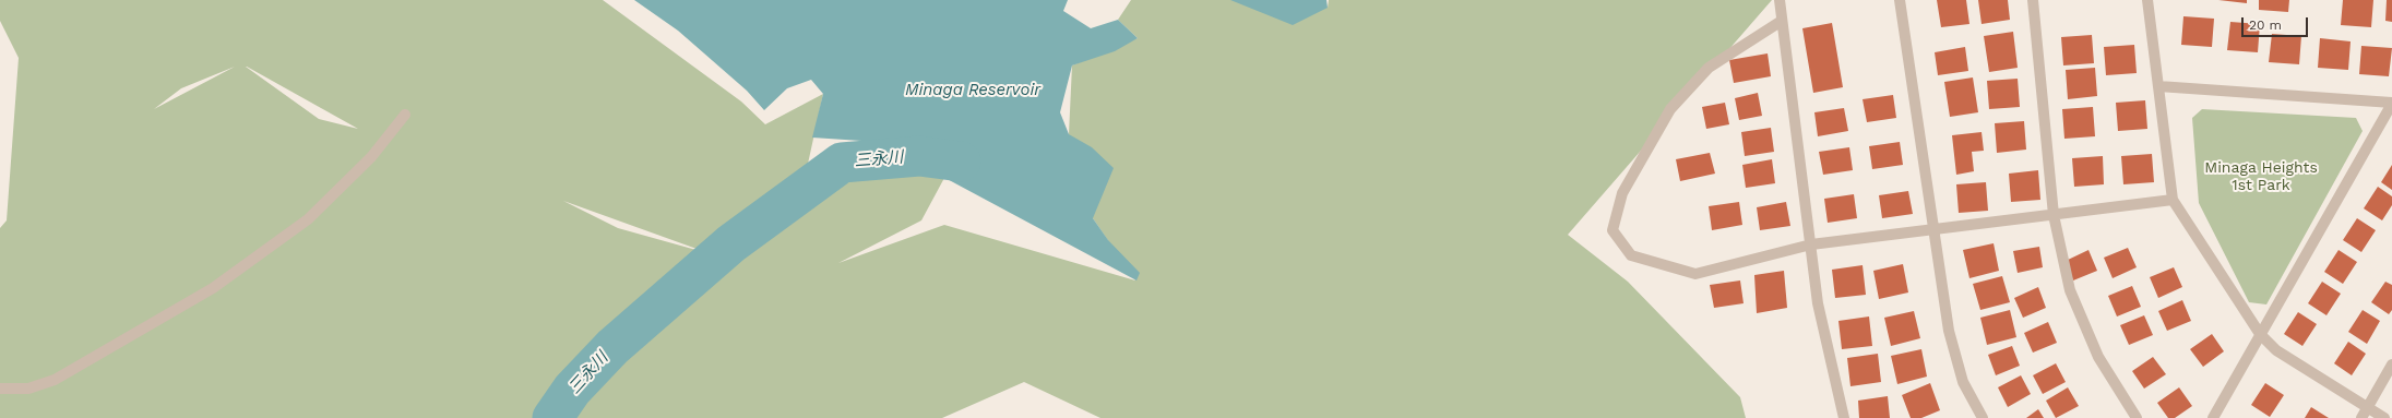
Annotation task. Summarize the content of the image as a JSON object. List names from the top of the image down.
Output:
{
  "water": ["Minaga Reservoir", "三永川"],
  "parks": ["Minaga Heights 1st Park"],
  "scale_bar": "20 m"
}
